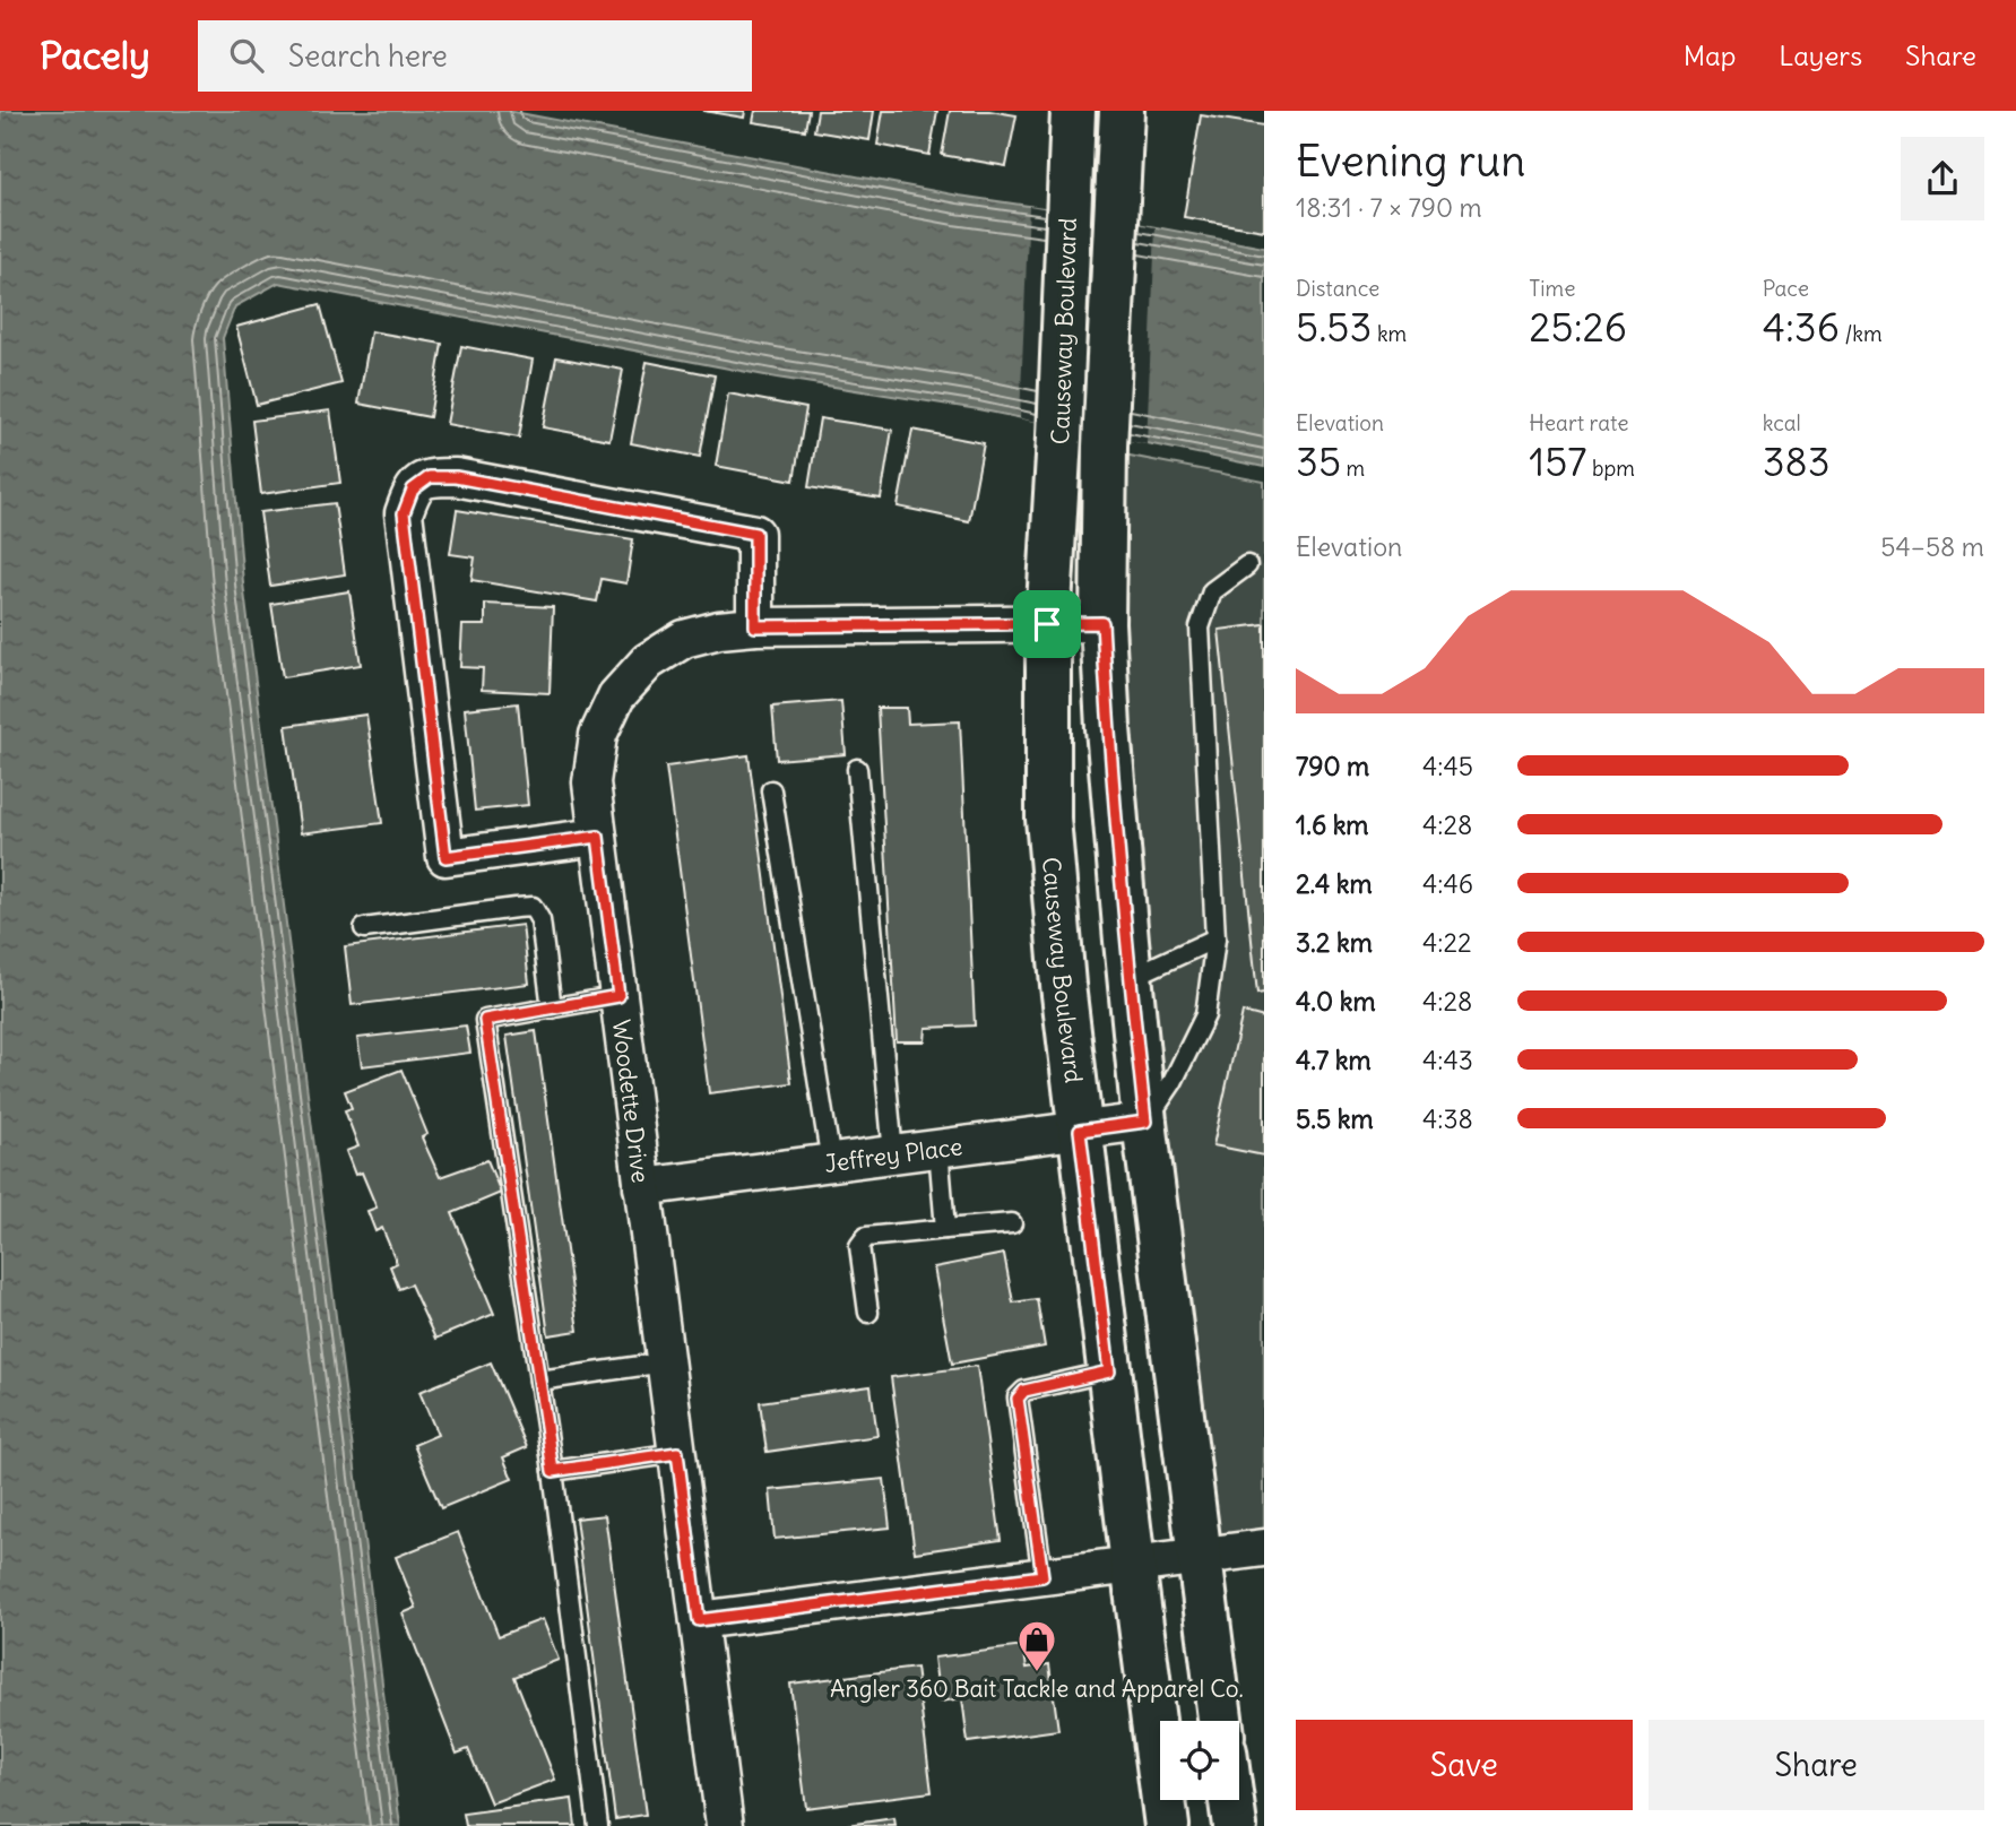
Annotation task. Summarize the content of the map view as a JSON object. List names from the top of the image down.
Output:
{
  "streets": {
    "street": ["Causeway Boulevard", "Woodette Drive", "Jeffrey Place"]
  },
  "crossings": [
    ["Causeway Boulevard", "Woodette Drive"],
    ["Causeway Boulevard", "Jeffrey Place"],
    ["Woodette Drive", "Jeffrey Place"]
  ],
  "places": {
    "shop": ["Angler 360 Bait Tackle and Apparel Co."]
  },
  "page": {
    "header": "Pacely",
    "search": "Search here",
    "nav": ["Map", "Layers", "Share"],
    "heading": ["Evening run", "18:31 · 7 × 790 m"],
    "stats": [
      ["Distance", "5.53 km"],
      ["Time", "25:26"],
      ["Pace", "4:36 /km"],
      ["Elevation", "35 m"],
      ["Heart rate", "157 bpm"],
      ["kcal", "383"]
    ],
    "chart": ["Elevation", "54–58 m"],
    "list": [
      {
        "name": "790 m",
        "note": "4:45"
      },
      {
        "name": "1.6 km",
        "note": "4:28"
      },
      {
        "name": "2.4 km",
        "note": "4:46"
      },
      {
        "name": "3.2 km",
        "note": "4:22"
      },
      {
        "name": "4.0 km",
        "note": "4:28"
      },
      {
        "name": "4.7 km",
        "note": "4:43"
      },
      {
        "name": "5.5 km",
        "note": "4:38"
      }
    ],
    "buttons": ["Save", "Share"]
  }
}
